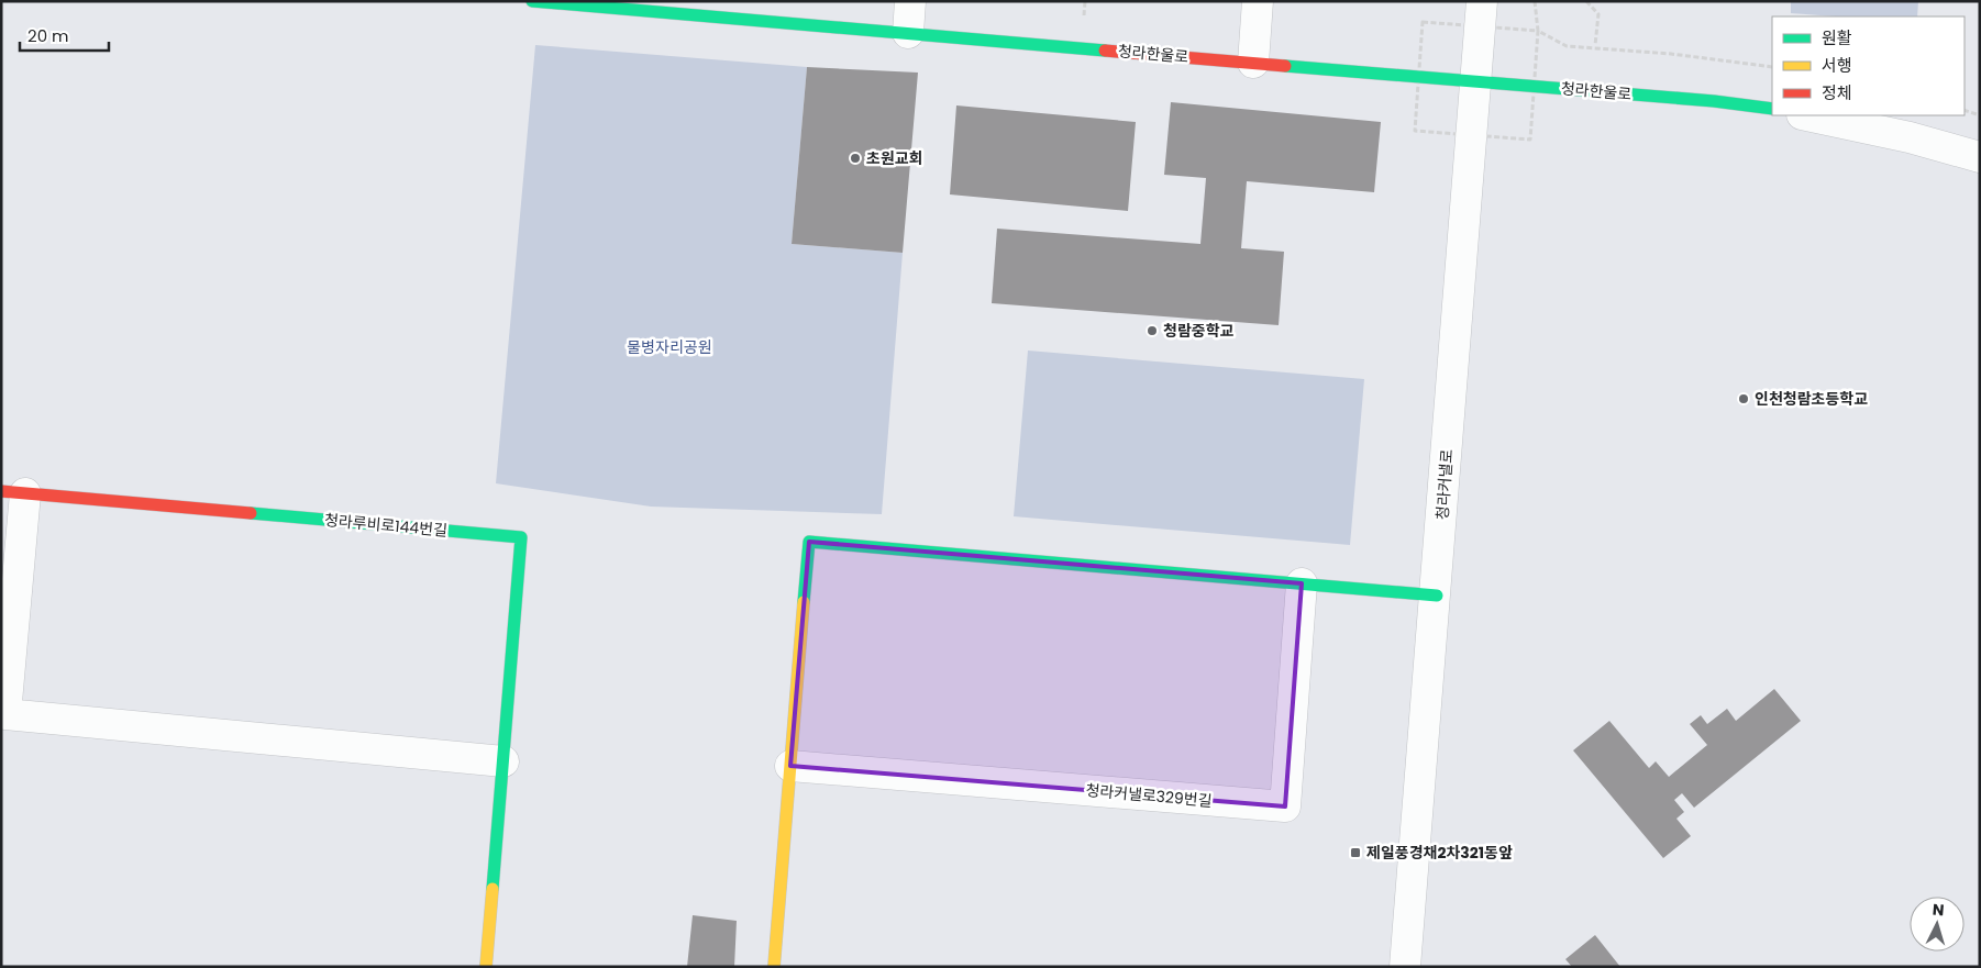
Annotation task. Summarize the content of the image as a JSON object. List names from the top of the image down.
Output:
{
  "streets": {
    "street": [
      "청라한울로",
      "청라커낼로",
      "청라루비로144번길",
      "청라커낼로329번길"
    ]
  },
  "crossings": [
    ["청라한울로", "청라커낼로"]
  ],
  "parks": ["물병자리공원"],
  "places": {
    "other": ["초원교회", "청람중학교", "인천청람초등학교"],
    "transit": ["제일풍경채2차321동앞"]
  },
  "legend": ["원활", "서행", "정체"],
  "scale_bar": "20 m",
  "north": "top"
}
